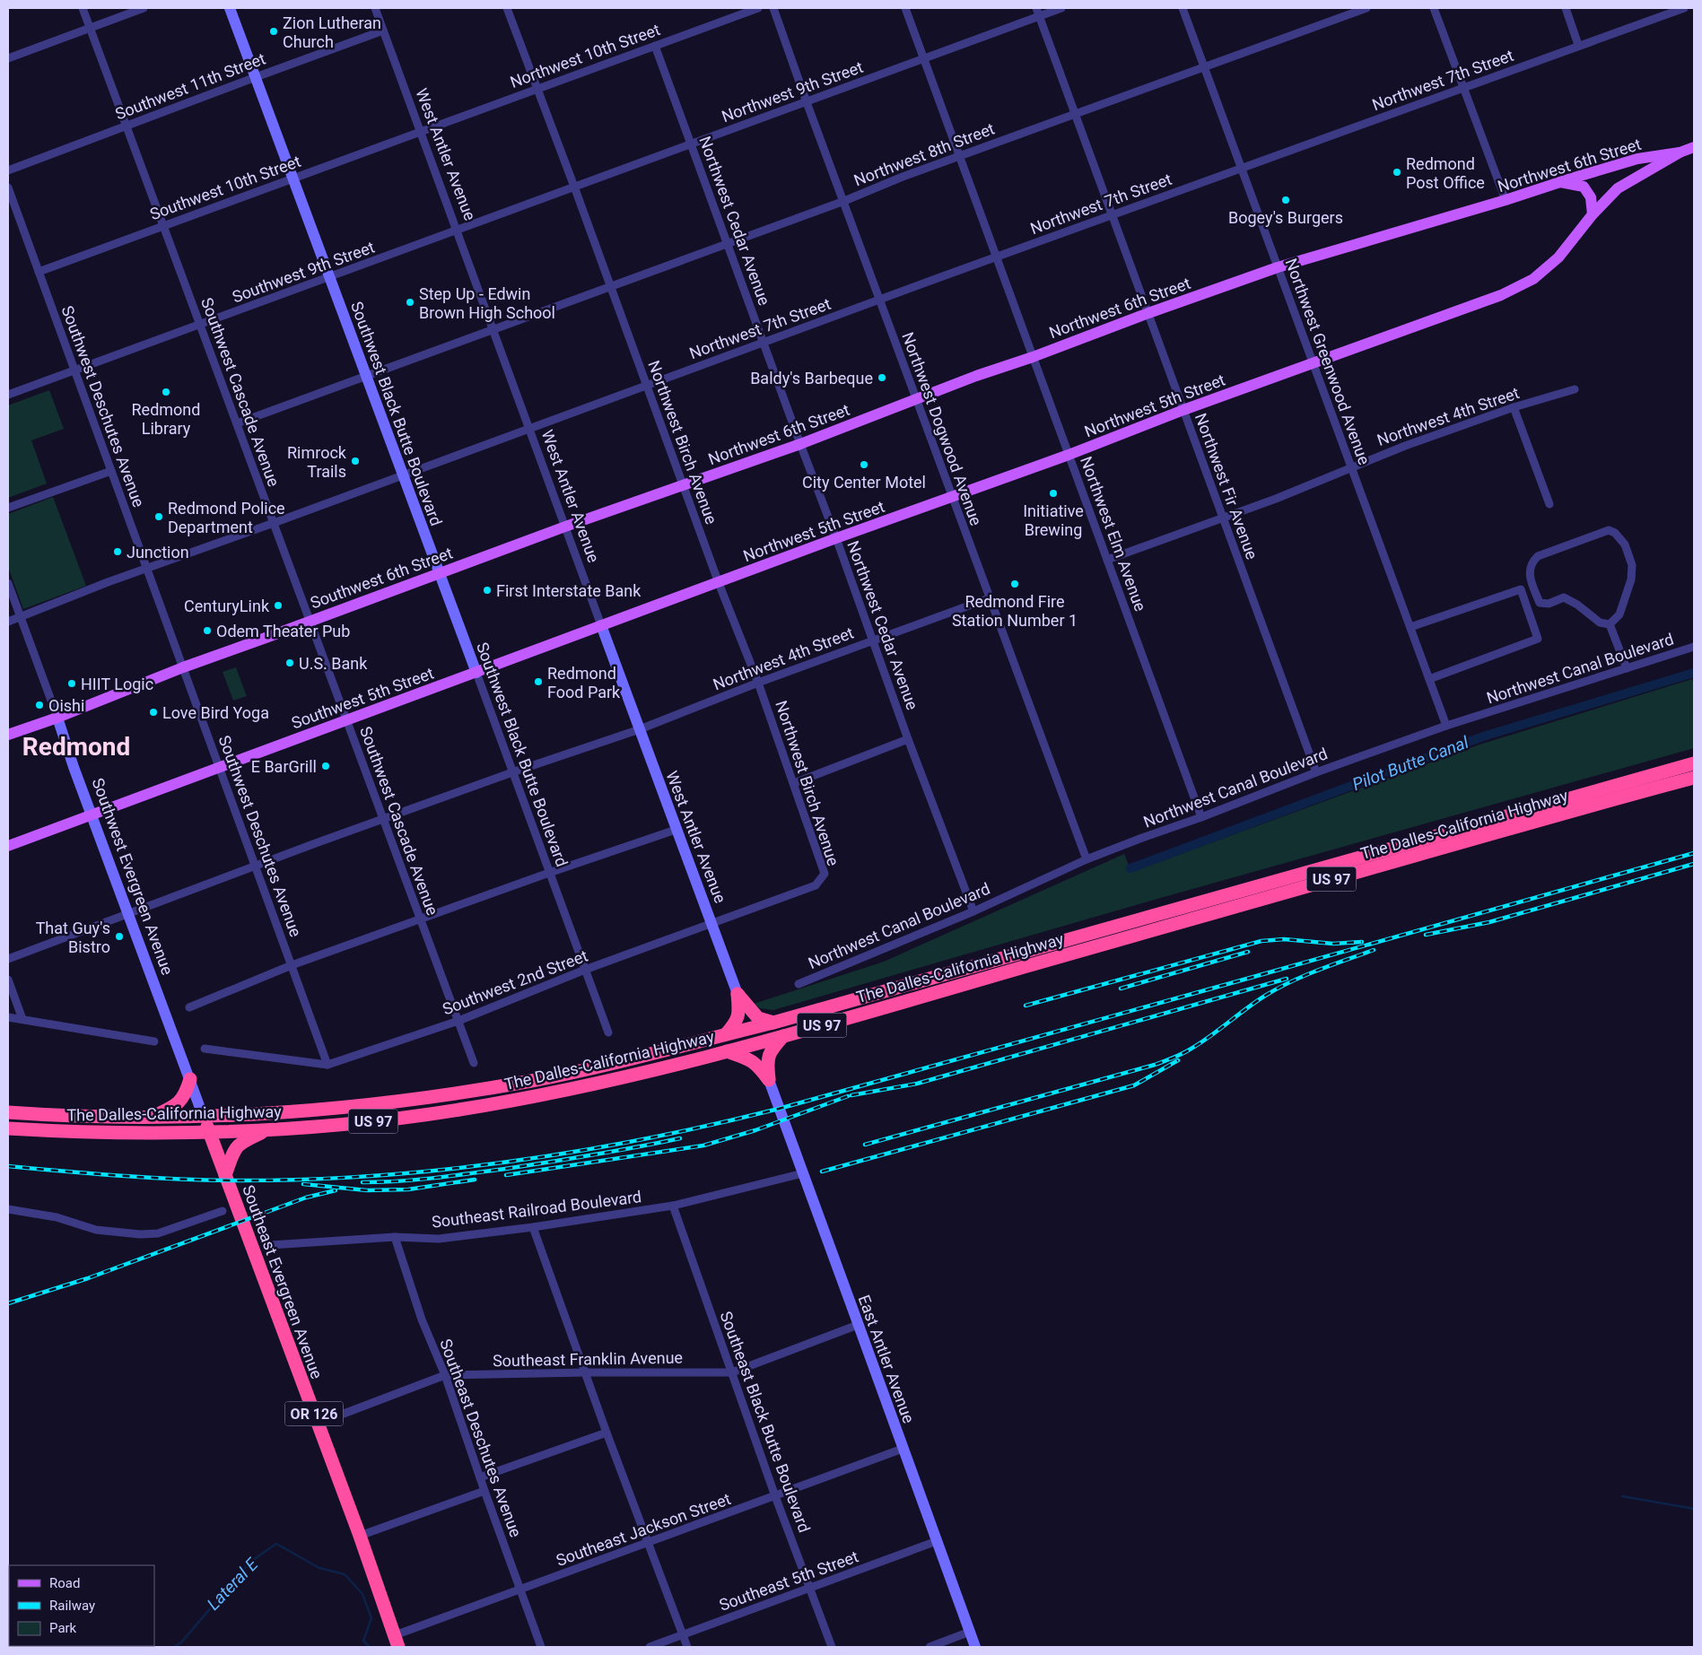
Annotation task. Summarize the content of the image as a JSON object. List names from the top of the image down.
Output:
{
  "streets": {
    "highway": [
      "The Dalles-California Highway",
      "Southwest Evergreen Avenue",
      "US 97",
      "Southeast Evergreen Avenue",
      "OR 126"
    ],
    "main road": [
      "Northwest 6th Street",
      "Northwest 5th Street",
      "Southwest 6th Street",
      "Southwest 5th Street"
    ],
    "street": [
      "Northwest 10th Street",
      "Northwest 7th Street",
      "Southwest 11th Street",
      "Northwest 9th Street",
      "West Antler Avenue",
      "Northwest 8th Street",
      "Southwest 10th Street",
      "Northwest Cedar Avenue",
      "Southwest 9th Street",
      "Northwest Greenwood Avenue",
      "Southwest Cascade Avenue",
      "Southwest Deschutes Avenue",
      "Southwest Black Butte Boulevard",
      "Northwest 4th Street",
      "Northwest Dogwood Avenue",
      "Northwest Birch Avenue",
      "Northwest Fir Avenue",
      "Northwest Elm Avenue",
      "Northwest Canal Boulevard",
      "Southwest 2nd Street",
      "Southeast Railroad Boulevard",
      "Southeast Franklin Avenue",
      "East Antler Avenue",
      "Southeast Black Butte Boulevard",
      "Southeast Deschutes Avenue",
      "Southeast Jackson Street",
      "Southeast 5th Street"
    ]
  },
  "crossings": [
    ["Northwest 10th Street", "West Antler Avenue"],
    ["Northwest 10th Street", "Southwest 10th Street"],
    ["Northwest 10th Street", "Northwest Cedar Avenue"],
    ["Northwest 10th Street", "Northwest Birch Avenue"],
    ["Northwest 7th Street", "West Antler Avenue"],
    ["Northwest 7th Street", "Northwest Cedar Avenue"],
    ["Northwest 7th Street", "Northwest Greenwood Avenue"],
    ["Northwest 7th Street", "Southwest Cascade Avenue"],
    ["Northwest 7th Street", "Southwest Deschutes Avenue"],
    ["Northwest 7th Street", "Southwest Black Butte Boulevard"],
    ["Northwest 7th Street", "Northwest Dogwood Avenue"],
    ["Northwest 7th Street", "Northwest Birch Avenue"],
    ["Northwest 7th Street", "Northwest Fir Avenue"],
    ["Northwest 7th Street", "Northwest Elm Avenue"],
    ["Northwest 7th Street", "Southwest Evergreen Avenue"],
    ["Southwest 11th Street", "West Antler Avenue"],
    ["Southwest 11th Street", "Southwest Cascade Avenue"],
    ["Southwest 11th Street", "Southwest Black Butte Boulevard"],
    ["Northwest 9th Street", "West Antler Avenue"],
    ["Northwest 9th Street", "Northwest Cedar Avenue"],
    ["Northwest 9th Street", "Southwest 9th Street"],
    ["Northwest 9th Street", "Northwest Dogwood Avenue"],
    ["Northwest 9th Street", "Northwest Birch Avenue"],
    ["Northwest 9th Street", "Northwest Fir Avenue"],
    ["Northwest 9th Street", "Northwest Elm Avenue"],
    ["West Antler Avenue", "Northwest 8th Street"],
    ["West Antler Avenue", "Northwest 6th Street"],
    ["West Antler Avenue", "Southwest 10th Street"],
    ["West Antler Avenue", "Southwest 9th Street"],
    ["West Antler Avenue", "Northwest 5th Street"],
    ["West Antler Avenue", "Northwest 4th Street"],
    ["West Antler Avenue", "Southwest 6th Street"],
    ["West Antler Avenue", "Southwest 5th Street"],
    ["West Antler Avenue", "Southwest 2nd Street"],
    ["Northwest 8th Street", "Northwest Cedar Avenue"],
    ["Northwest 8th Street", "Northwest Greenwood Avenue"],
    ["Northwest 8th Street", "Southwest Cascade Avenue"],
    ["Northwest 8th Street", "Southwest Black Butte Boulevard"],
    ["Northwest 8th Street", "Northwest Dogwood Avenue"],
    ["Northwest 8th Street", "Northwest Birch Avenue"],
    ["Northwest 8th Street", "Northwest Fir Avenue"],
    ["Northwest 8th Street", "Northwest Elm Avenue"],
    ["Northwest 6th Street", "Northwest Cedar Avenue"],
    ["Northwest 6th Street", "Northwest Greenwood Avenue"],
    ["Northwest 6th Street", "Northwest 5th Street"],
    ["Northwest 6th Street", "Northwest Dogwood Avenue"],
    ["Northwest 6th Street", "Northwest Birch Avenue"],
    ["Northwest 6th Street", "Northwest Fir Avenue"],
    ["Northwest 6th Street", "Northwest Elm Avenue"],
    ["Northwest 6th Street", "Southwest 6th Street"],
    ["Southwest 10th Street", "Southwest Cascade Avenue"],
    ["Southwest 10th Street", "Southwest Deschutes Avenue"],
    ["Southwest 10th Street", "Southwest Black Butte Boulevard"],
    ["Northwest Cedar Avenue", "Northwest 5th Street"],
    ["Northwest Cedar Avenue", "Northwest 4th Street"],
    ["Northwest Cedar Avenue", "Northwest Canal Boulevard"],
    ["Southwest 9th Street", "Southwest Cascade Avenue"],
    ["Southwest 9th Street", "Southwest Deschutes Avenue"],
    ["Southwest 9th Street", "Southwest Black Butte Boulevard"],
    ["Northwest Greenwood Avenue", "Northwest 5th Street"],
    ["Northwest Greenwood Avenue", "Northwest 4th Street"],
    ["Northwest Greenwood Avenue", "Northwest Canal Boulevard"],
    ["Southwest Cascade Avenue", "Northwest 4th Street"],
    ["Southwest Cascade Avenue", "Southwest 6th Street"],
    ["Southwest Cascade Avenue", "Southwest 5th Street"],
    ["Southwest Cascade Avenue", "Southwest 2nd Street"],
    ["Northwest 5th Street", "Northwest Dogwood Avenue"],
    ["Northwest 5th Street", "Northwest Birch Avenue"],
    ["Northwest 5th Street", "Northwest Fir Avenue"],
    ["Northwest 5th Street", "Northwest Elm Avenue"],
    ["Northwest 5th Street", "Southwest 5th Street"],
    ["Southwest Deschutes Avenue", "Northwest 4th Street"],
    ["Southwest Deschutes Avenue", "Southwest 6th Street"],
    ["Southwest Deschutes Avenue", "Southwest 5th Street"],
    ["Southwest Deschutes Avenue", "Southwest 2nd Street"],
    ["Southwest Black Butte Boulevard", "Northwest 4th Street"],
    ["Southwest Black Butte Boulevard", "Southwest 6th Street"],
    ["Southwest Black Butte Boulevard", "Southwest 5th Street"],
    ["Southwest Black Butte Boulevard", "Southwest 2nd Street"],
    ["Northwest 4th Street", "Northwest Dogwood Avenue"],
    ["Northwest 4th Street", "Northwest Birch Avenue"],
    ["Northwest 4th Street", "Northwest Fir Avenue"],
    ["Northwest 4th Street", "Northwest Elm Avenue"],
    ["Northwest 4th Street", "Southwest Evergreen Avenue"],
    ["Northwest Dogwood Avenue", "Northwest Canal Boulevard"],
    ["Northwest Birch Avenue", "Southwest 2nd Street"],
    ["Northwest Fir Avenue", "Northwest Canal Boulevard"],
    ["Northwest Elm Avenue", "Northwest Canal Boulevard"],
    ["Southwest 6th Street", "Southwest Evergreen Avenue"],
    ["Southwest 5th Street", "Southwest Evergreen Avenue"],
    ["The Dalles-California Highway", "Southwest Evergreen Avenue"],
    ["Southwest Evergreen Avenue", "Southeast Evergreen Avenue"],
    ["Southeast Railroad Boulevard", "East Antler Avenue"],
    ["Southeast Railroad Boulevard", "Southeast Black Butte Boulevard"],
    ["Southeast Railroad Boulevard", "Southeast Deschutes Avenue"],
    ["Southeast Evergreen Avenue", "Southeast Franklin Avenue"],
    ["Southeast Evergreen Avenue", "Southeast Jackson Street"],
    ["Southeast Franklin Avenue", "East Antler Avenue"],
    ["Southeast Franklin Avenue", "Southeast Black Butte Boulevard"],
    ["Southeast Franklin Avenue", "Southeast Deschutes Avenue"],
    ["East Antler Avenue", "Southeast Jackson Street"],
    ["East Antler Avenue", "Southeast 5th Street"],
    ["Southeast Black Butte Boulevard", "Southeast Jackson Street"],
    ["Southeast Black Butte Boulevard", "Southeast 5th Street"],
    ["Southeast Deschutes Avenue", "Southeast Jackson Street"]
  ],
  "districts": ["Redmond"],
  "water": ["Pilot Butte Canal", "Lateral E"],
  "places": [
    "Zion Lutheran Church",
    "Redmond Post Office",
    "Bogey's Burgers",
    "Step Up - Edwin Brown High School",
    "Baldy's Barbeque",
    "Redmond Library",
    "Rimrock Trails",
    "City Center Motel",
    "Initiative Brewing",
    "Redmond Police Department",
    "Junction",
    "Redmond Fire Station Number 1",
    "First Interstate Bank",
    "CenturyLink",
    "Odem Theater Pub",
    "U.S. Bank",
    "Redmond Food Park",
    "HIIT Logic",
    "Oishi",
    "Love Bird Yoga",
    "E BarGrill",
    "That Guy's Bistro"
  ],
  "legend": ["Road", "Railway", "Park"]
}
